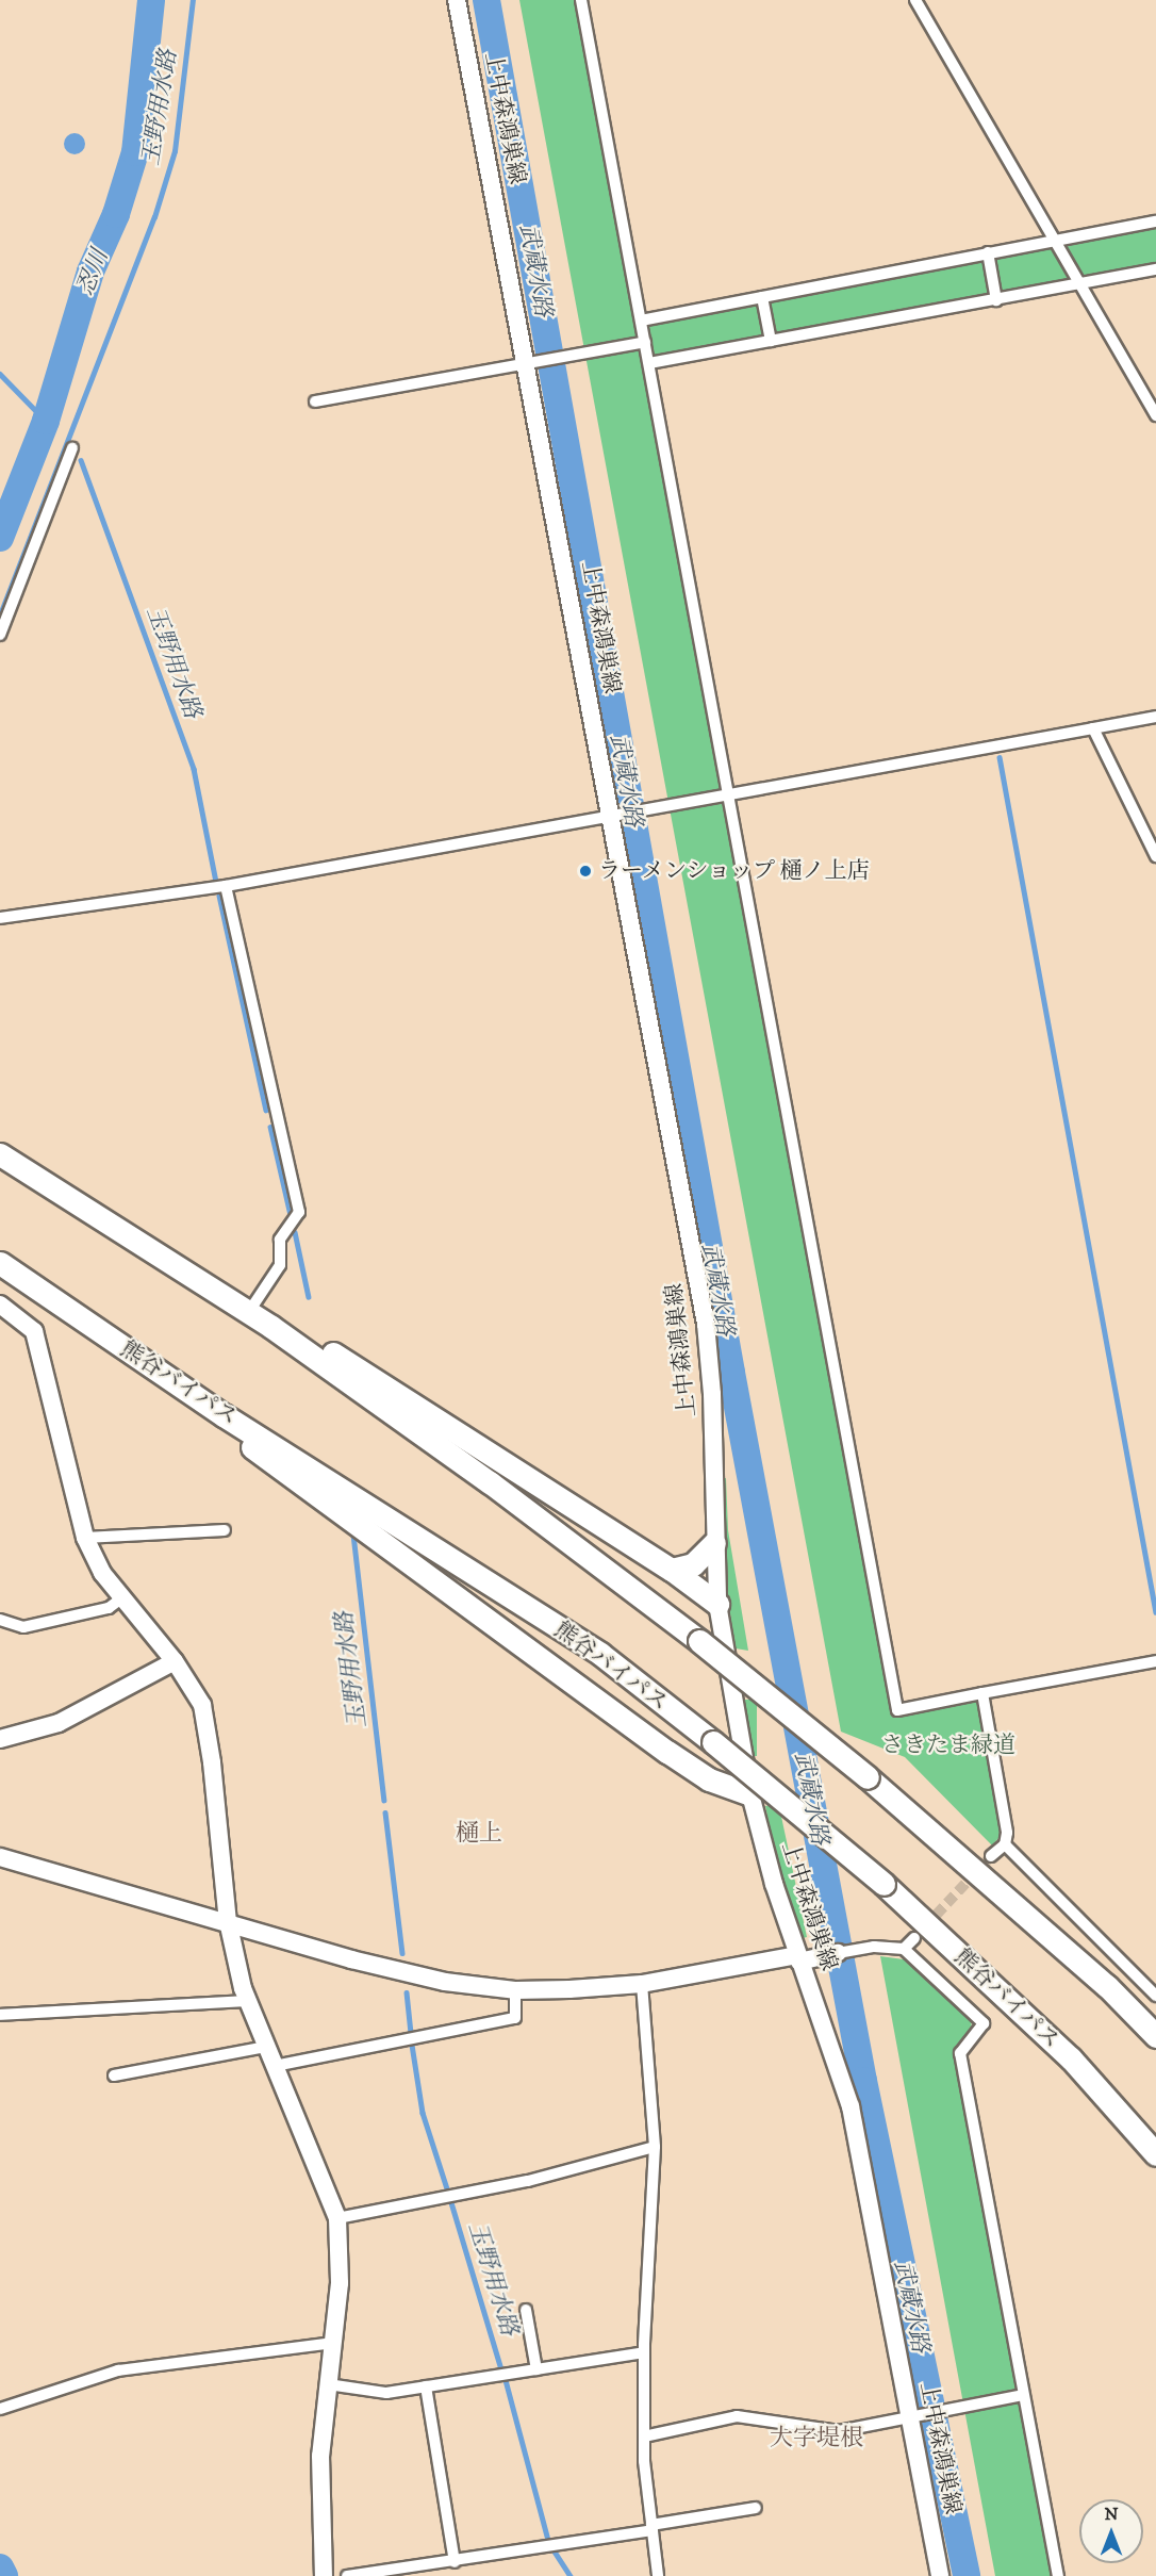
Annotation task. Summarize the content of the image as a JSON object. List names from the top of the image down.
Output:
{
  "streets": {
    "highway": ["熊谷バイパス"],
    "main road": ["上中森鴻巣線"]
  },
  "districts": ["樋上", "大字堤根"],
  "water": ["玉野用水路", "武蔵水路", "忍川"],
  "parks": ["さきたま緑道"],
  "places": ["ラーメンショップ 樋ノ上店"],
  "north": "top"
}
